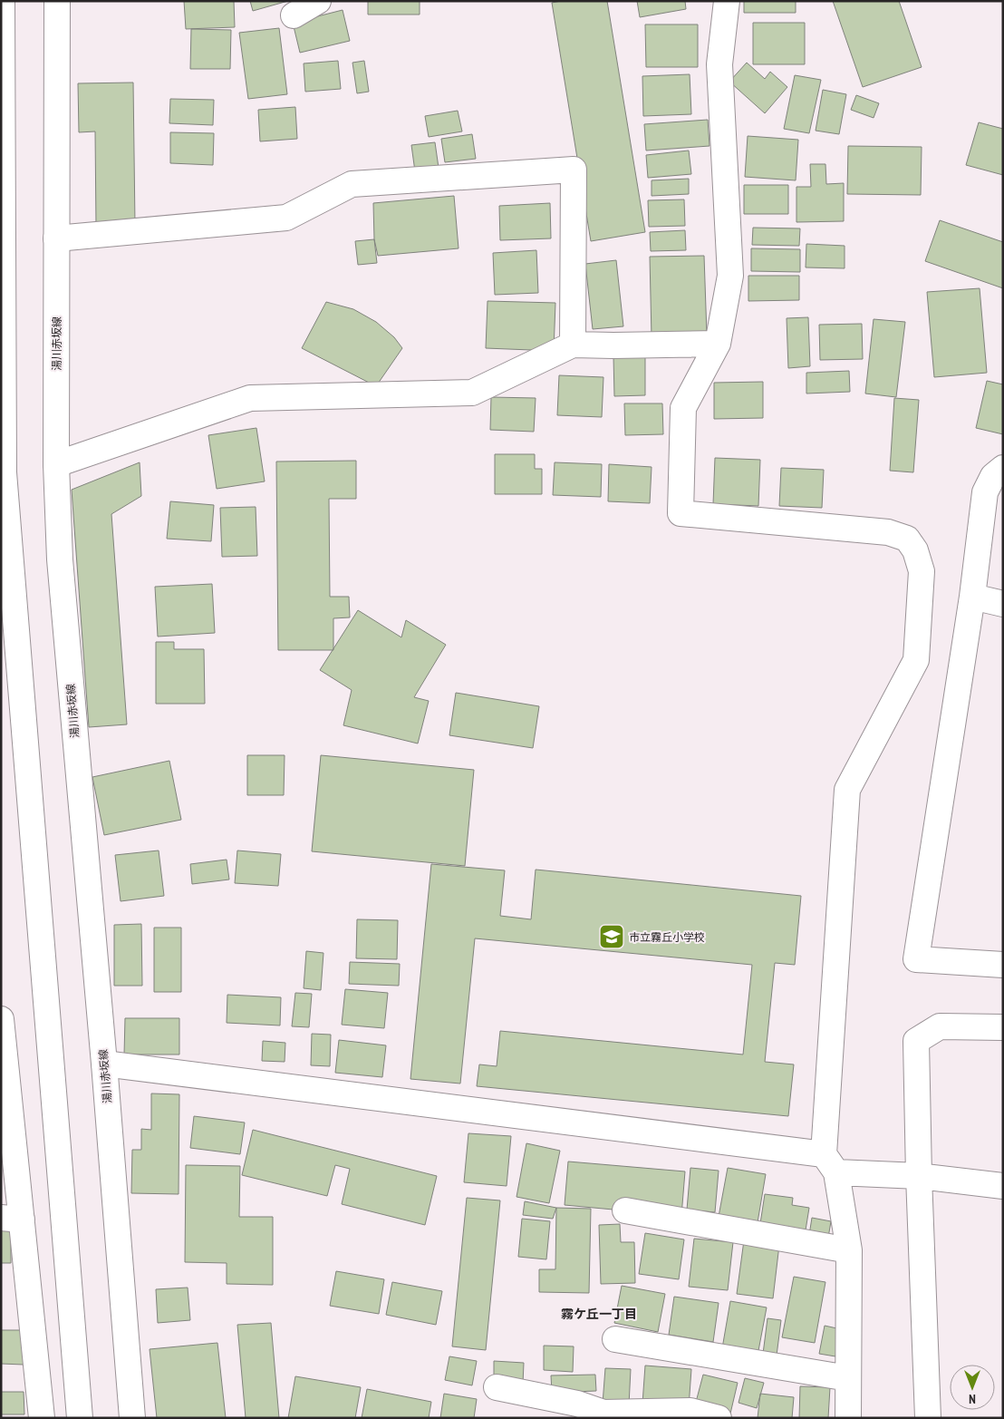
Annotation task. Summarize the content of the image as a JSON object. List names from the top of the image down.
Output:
{
  "streets": {
    "street": ["湯川赤坂線"]
  },
  "districts": ["霧ケ丘一丁目"],
  "places": {
    "school or university": ["市立霧丘小学校"]
  },
  "north": "bottom"
}
